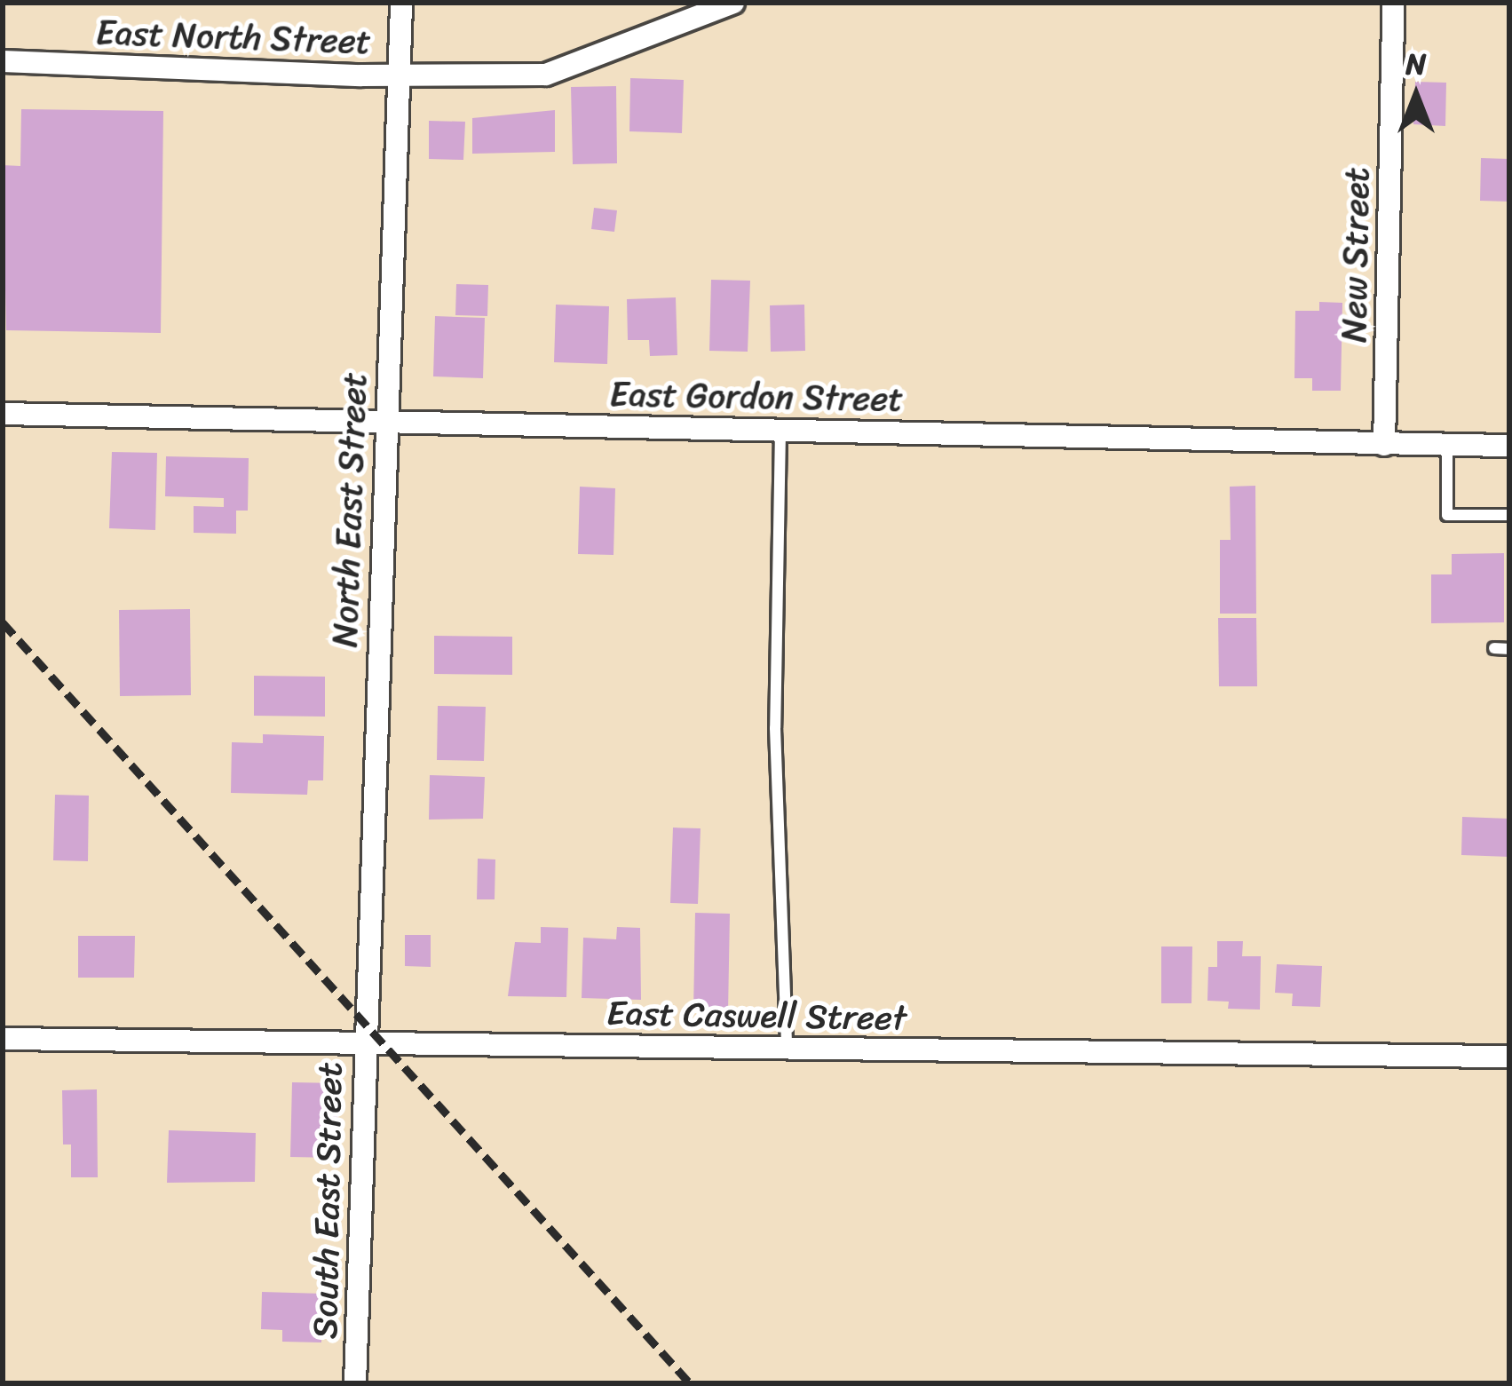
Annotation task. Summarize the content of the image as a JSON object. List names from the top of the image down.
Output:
{
  "streets": {
    "street": [
      "East North Street",
      "New Street",
      "East Gordon Street",
      "North East Street",
      "East Caswell Street",
      "South East Street"
    ]
  },
  "crossings": [
    ["East North Street", "North East Street"],
    ["New Street", "East Gordon Street"],
    ["East Gordon Street", "North East Street"],
    ["North East Street", "South East Street"],
    ["East Caswell Street", "South East Street"]
  ],
  "north": "top"
}
